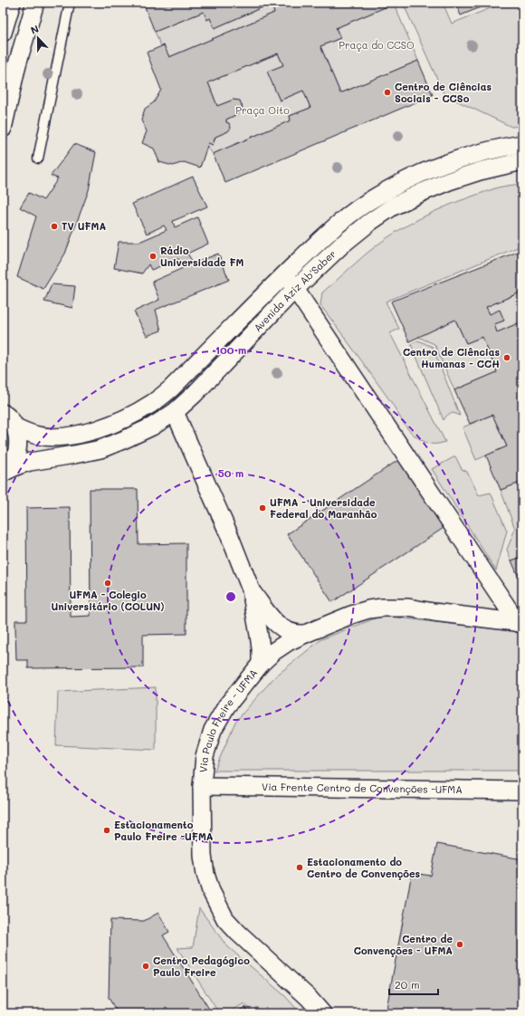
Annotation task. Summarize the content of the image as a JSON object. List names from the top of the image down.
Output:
{
  "streets": {
    "street": ["Avenida Aziz Ab'Saber", "Via Paulo Freire - UFMA", "Via Frente Centro de Convenções -UFMA"]
  },
  "crossings": [
    ["Via Paulo Freire - UFMA", "Via Frente Centro de Convenções -UFMA"]
  ],
  "parks": ["Praça do CCSO", "Praça Oito"],
  "places": [
    "Centro de Ciências Sociais - CCSo",
    "TV UFMA",
    "Rádio Universidade FM",
    "Centro de Ciências Humanas - CCH",
    "UFMA - Universidade Federal do Maranhão",
    "UFMA - Colegio Universitário (COLUN)",
    "Estacionamento Paulo Freire -UFMA",
    "Estacionamento do Centro de Convenções",
    "Centro de Convenções - UFMA",
    "Centro Pedagógico Paulo Freire"
  ],
  "scale_bar": "20 m",
  "north": "top",
  "rings": ["100 m", "50 m"]
}
